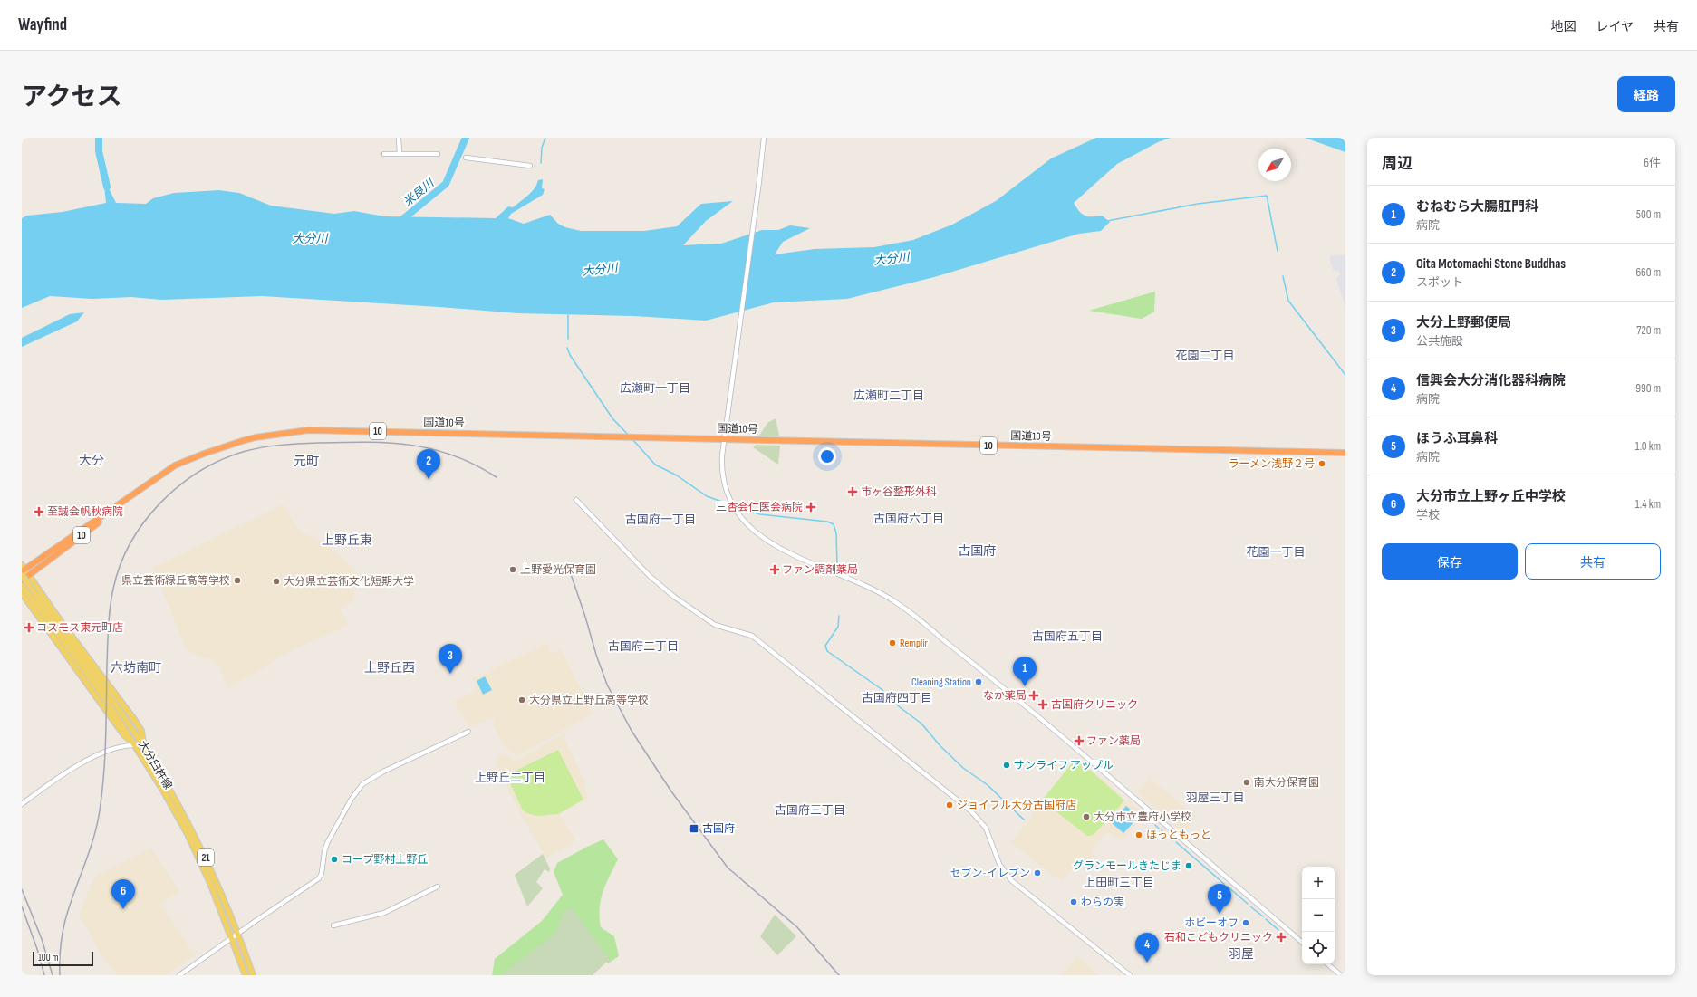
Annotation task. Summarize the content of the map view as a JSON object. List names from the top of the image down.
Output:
{
  "streets": {
    "highway": ["国道10号", "10"],
    "main road": ["大分臼杵線", "21"]
  },
  "crossings": [
    ["国道10号", "大分臼杵線"]
  ],
  "districts": [
    "花園二丁目",
    "広瀬町一丁目",
    "広瀬町二丁目",
    "大分",
    "元町",
    "古国府六丁目",
    "古国府一丁目",
    "上野丘東",
    "古国府",
    "花園一丁目",
    "古国府五丁目",
    "古国府二丁目",
    "六坊南町",
    "上野丘西",
    "古国府四丁目",
    "上野丘二丁目",
    "羽屋三丁目",
    "古国府三丁目",
    "上田町三丁目",
    "羽屋"
  ],
  "water": ["米良川", "大分川"],
  "places": {
    "other": [
      "ラーメン浅野２号",
      "上野愛光保育園",
      "県立芸術緑丘高等学校",
      "大分県立芸術文化短期大学",
      "Remplir",
      "Cleaning Station",
      "大分県立上野丘高等学校",
      "サンライフ アップル",
      "南大分保育園",
      "ジョイフル大分古国府店",
      "大分市立豊府小学校",
      "ほっともっと",
      "コープ野村上野丘",
      "グランモールきたじま",
      "セブン-イレブン",
      "わらの実",
      "ホビーオフ"
    ],
    "health": [
      "市ヶ谷整形外科",
      "三杏会仁医会病院",
      "至誠会帆秋病院",
      "ファン調剤薬局",
      "コスモス東元町店",
      "なか薬局",
      "古国府クリニック",
      "ファン薬局",
      "石和こどもクリニック"
    ],
    "transit": ["古国府"]
  },
  "scale_bar": "100 m",
  "north": "bottom left",
  "page": {
    "header": "Wayfind",
    "nav": ["地図", "レイヤ", "共有"],
    "title": "アクセス",
    "buttons": [
      "経路",
      ["保存", "共有"]
    ],
    "heading": ["周辺", "6件"],
    "list": [
      {
        "mark": "1",
        "name": "むねむら大腸肛門科",
        "note": "病院",
        "value": "500 m"
      },
      {
        "mark": "2",
        "name": "Oita Motomachi Stone Buddhas",
        "note": "スポット",
        "value": "660 m"
      },
      {
        "mark": "3",
        "name": "大分上野郵便局",
        "note": "公共施設",
        "value": "720 m"
      },
      {
        "mark": "4",
        "name": "信興会大分消化器科病院",
        "note": "病院",
        "value": "990 m"
      },
      {
        "mark": "5",
        "name": "ほうふ耳鼻科",
        "note": "病院",
        "value": "1.0 km"
      },
      {
        "mark": "6",
        "name": "大分市立上野ヶ丘中学校",
        "note": "学校",
        "value": "1.4 km"
      }
    ],
    "pins": [
      "2",
      "3",
      "1",
      "6",
      "5",
      "4"
    ],
    "map_buttons": ["+", "−"],
    "scale": "100 m"
  }
}
